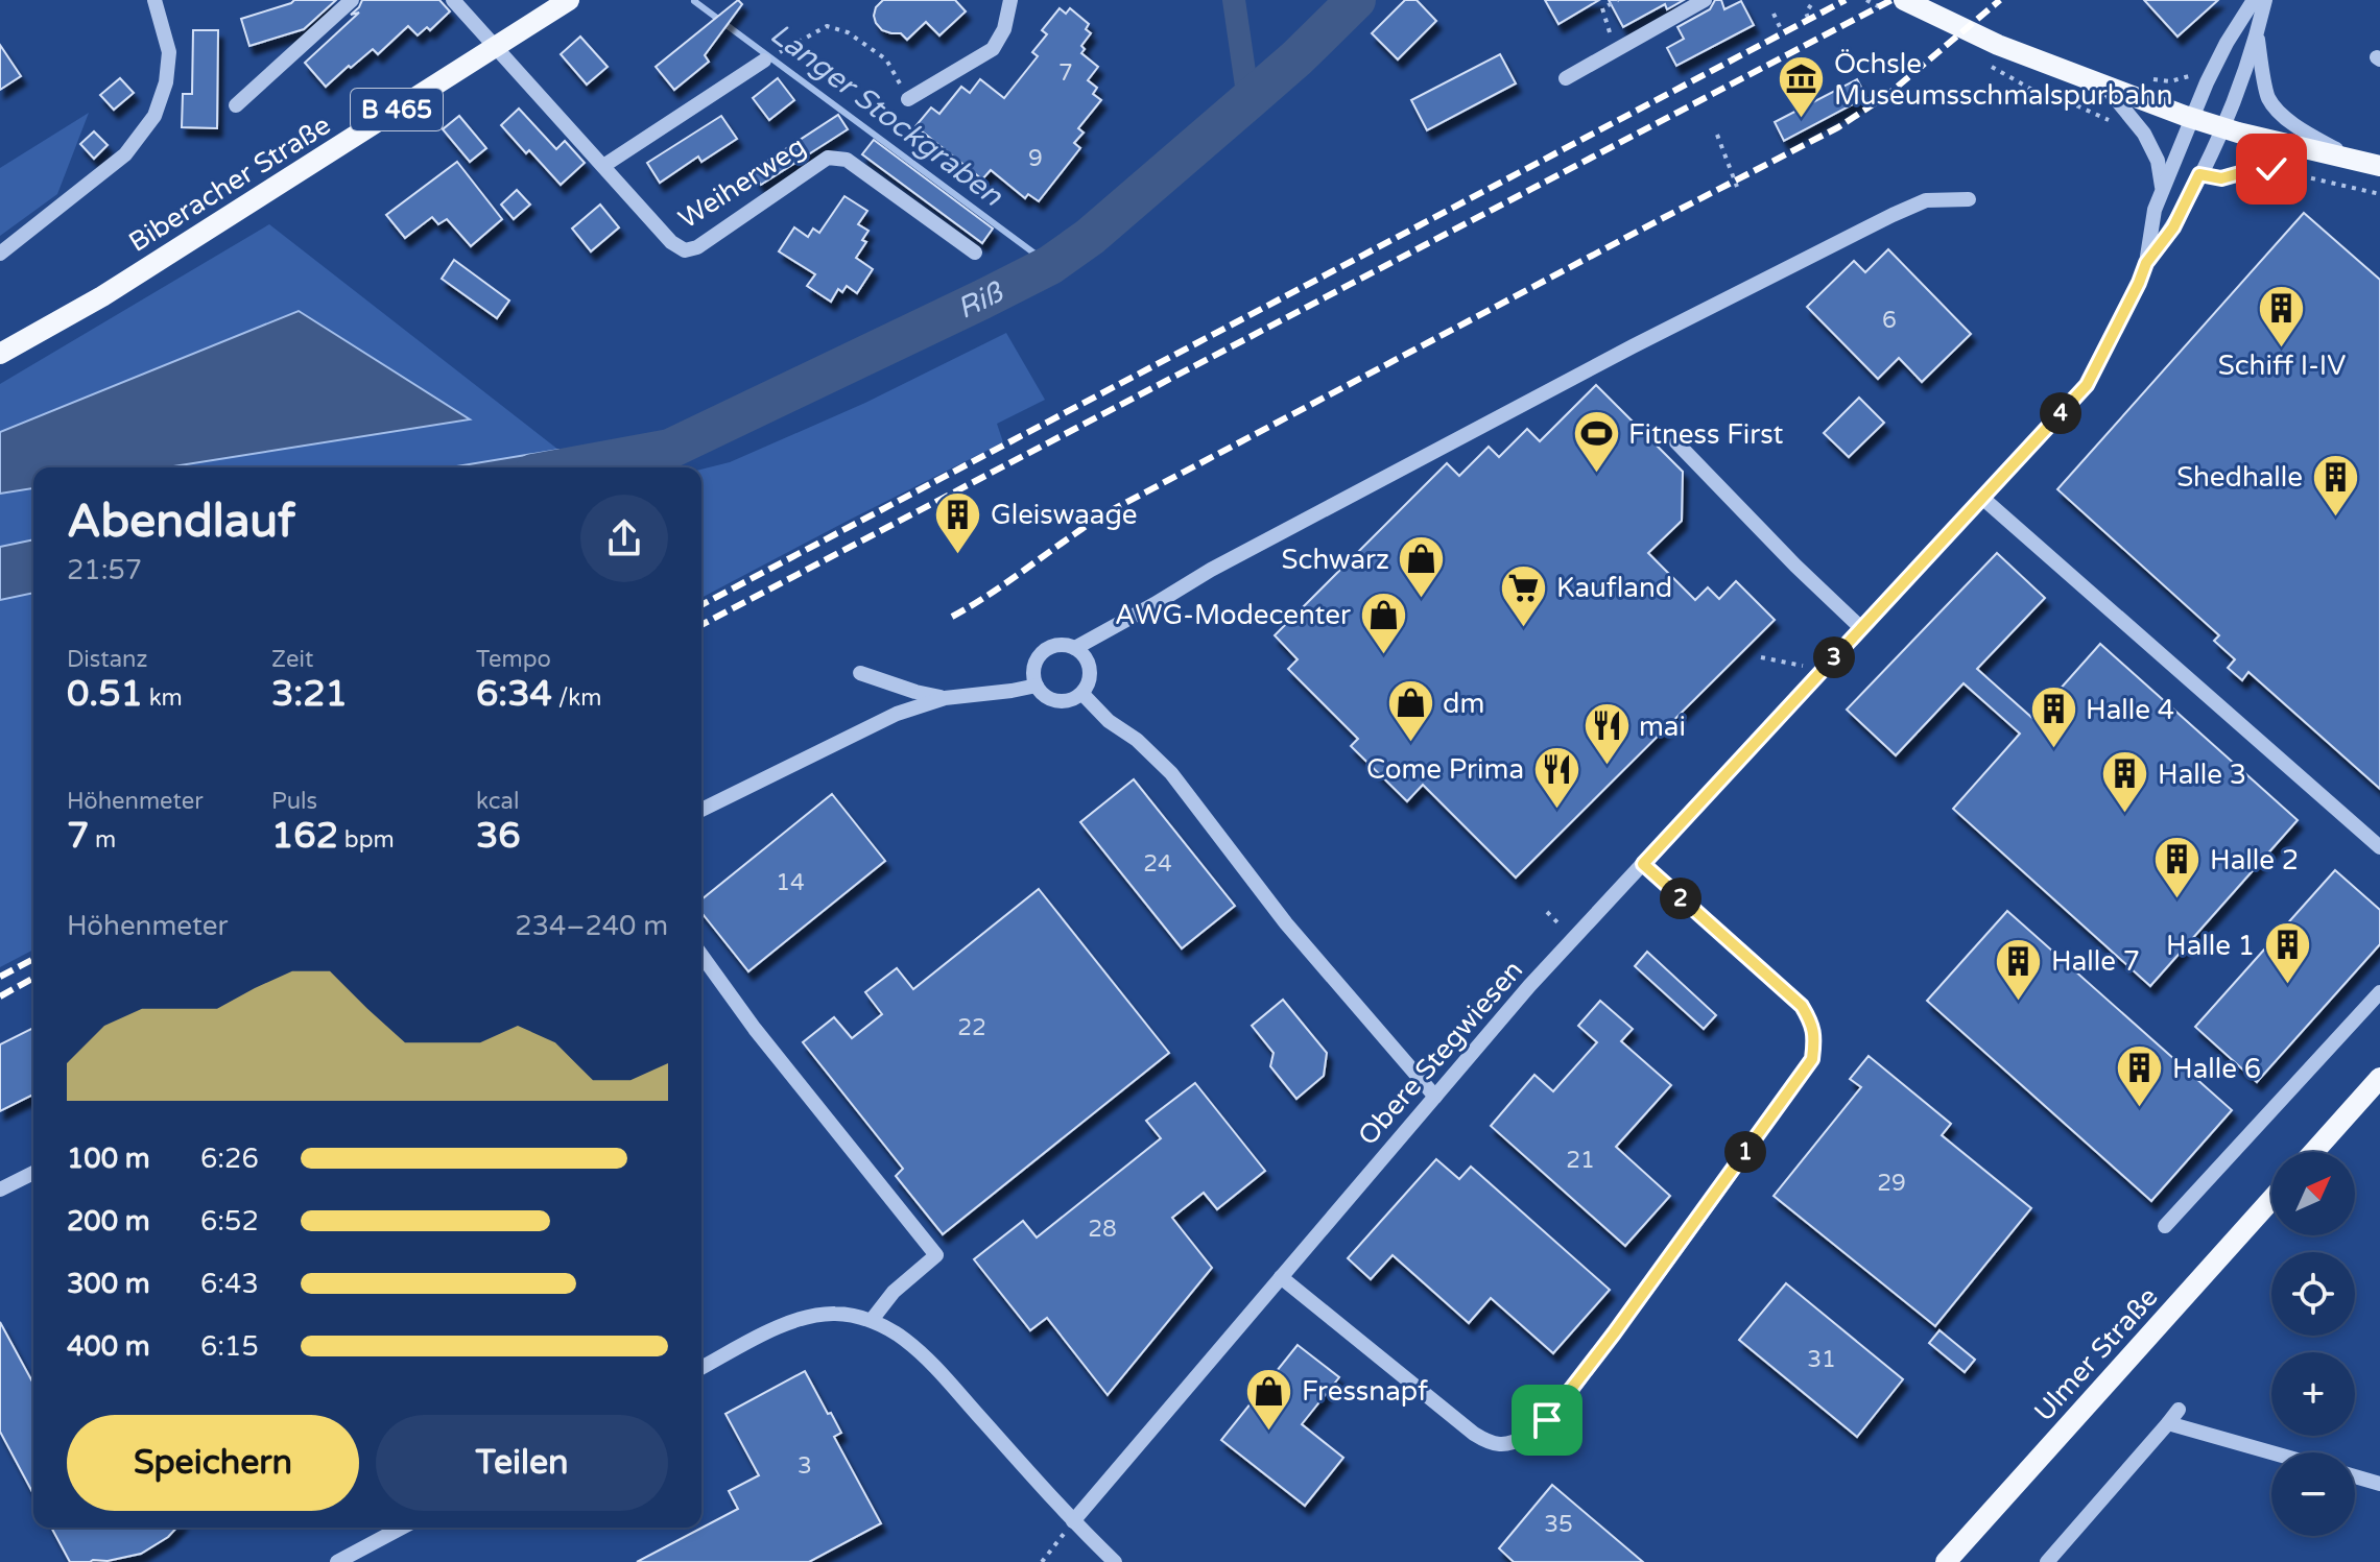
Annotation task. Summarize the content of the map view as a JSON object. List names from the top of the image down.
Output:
{
  "streets": {
    "main road": ["B 465", "Biberacher Straße", "Ulmer Straße"],
    "street": ["Weiherweg", "Obere Stegwiesen"]
  },
  "crossings": [
    ["Weiherweg", "Biberacher Straße"]
  ],
  "water": ["Langer Stockgraben", "Riß"],
  "places": {
    "museum": ["Öchsle Museumsschmalspurbahn"],
    "building": [
      "Schiff I-IV",
      "Shedhalle",
      "Gleiswaage",
      "Halle 4",
      "Halle 3",
      "Halle 2",
      "Halle 1",
      "Halle 7",
      "Halle 6"
    ],
    "sports": ["Fitness First"],
    "shop": [
      "Schwarz",
      "AWG-Modecenter",
      "dm",
      "Fressnapf"
    ],
    "supermarket": ["Kaufland"],
    "restaurant": ["mai", "Come Prima"]
  },
  "house_numbers": [
    "7",
    "9",
    "6",
    "24",
    "14",
    "22",
    "21",
    "29",
    "28",
    "31",
    "3",
    "35"
  ],
  "north": "top right",
  "page": {
    "pins": [
      "4",
      "3",
      "2",
      "1"
    ],
    "heading": ["Abendlauf", "21:57"],
    "stats": [
      ["Distanz", "0.51 km"],
      ["Zeit", "3:21"],
      ["Tempo", "6:34 /km"],
      ["Höhenmeter", "7 m"],
      ["Puls", "162 bpm"],
      ["kcal", "36"]
    ],
    "chart": ["Höhenmeter", "234–240 m"],
    "list": [
      {
        "name": "100 m",
        "note": "6:26"
      },
      {
        "name": "200 m",
        "note": "6:52"
      },
      {
        "name": "300 m",
        "note": "6:43"
      },
      {
        "name": "400 m",
        "note": "6:15"
      }
    ],
    "map_buttons": ["+", "−"],
    "buttons": ["Speichern", "Teilen"]
  }
}
